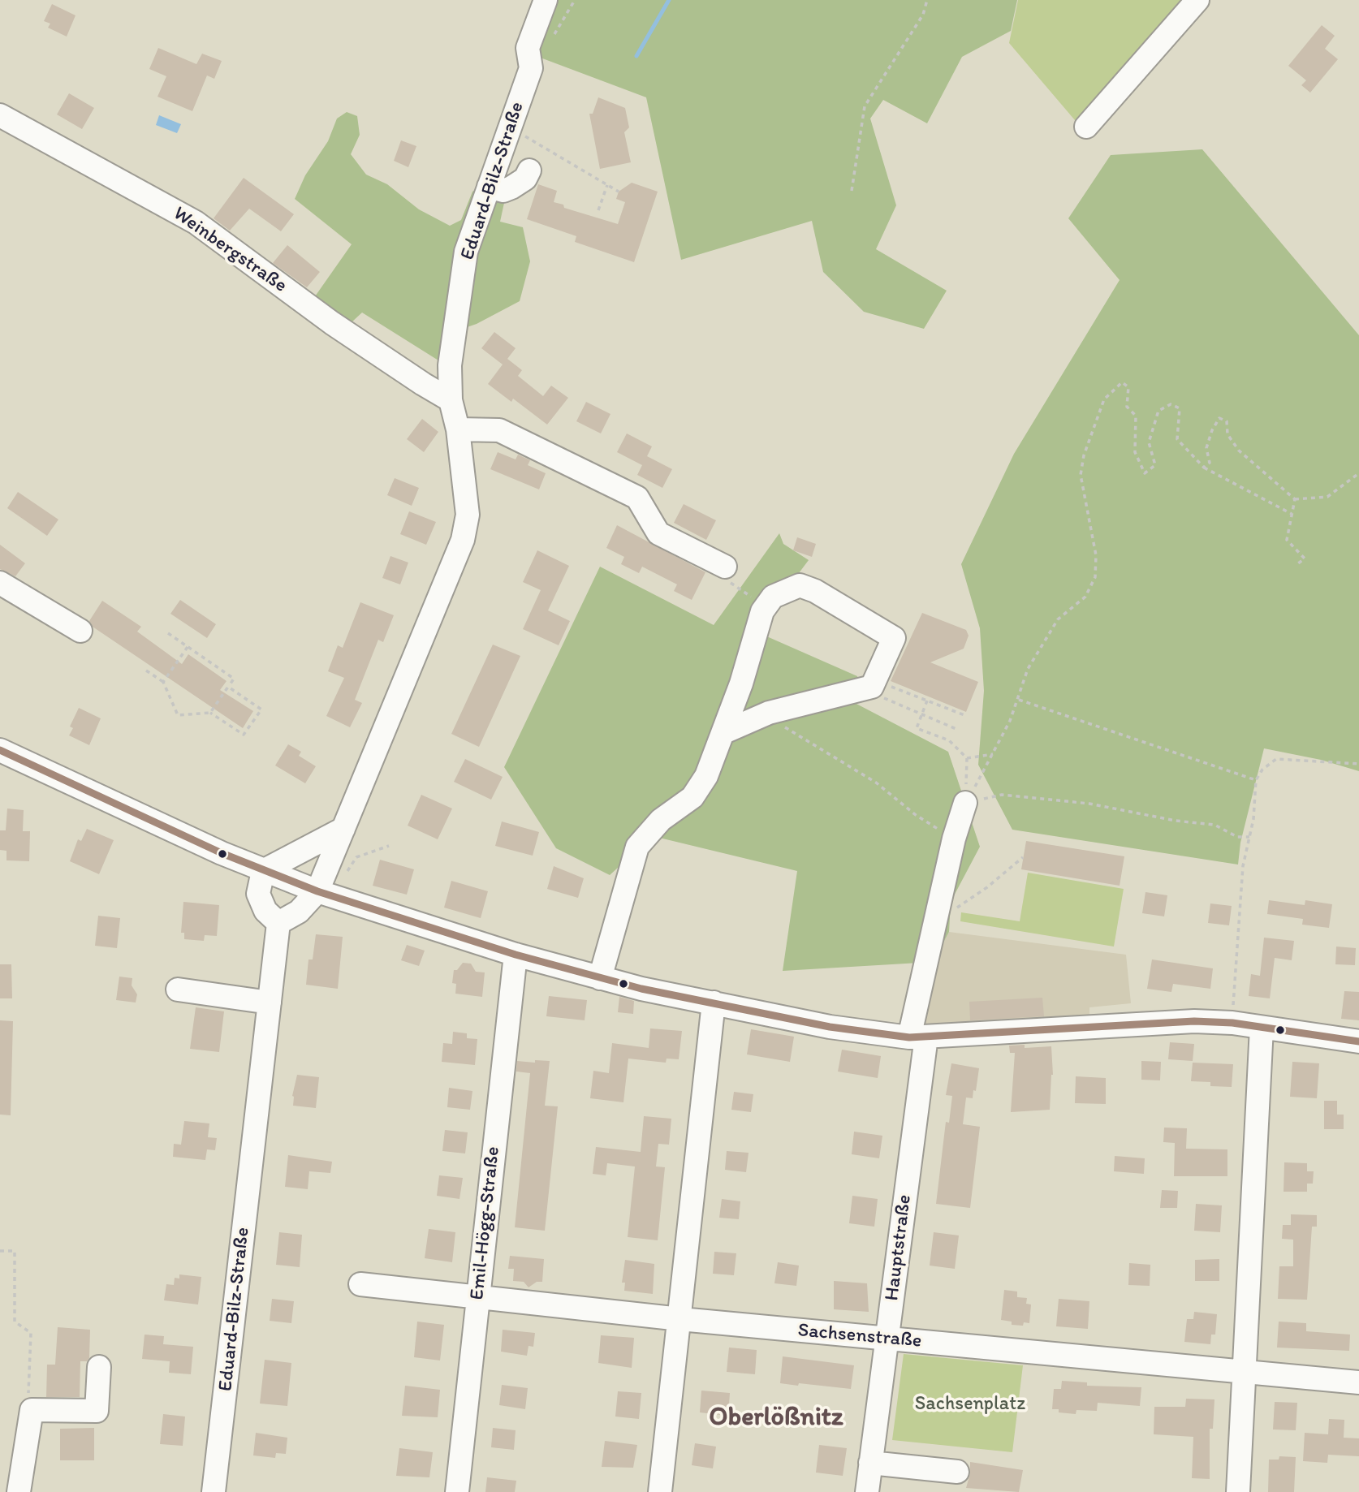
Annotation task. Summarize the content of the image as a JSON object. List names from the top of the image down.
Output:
{
  "streets": {
    "street": [
      "Eduard-Bilz-Straße",
      "Weinbergstraße",
      "Emil-Högg-Straße",
      "Hauptstraße",
      "Sachsenstraße"
    ]
  },
  "crossings": [
    ["Eduard-Bilz-Straße", "Weinbergstraße"],
    ["Emil-Högg-Straße", "Sachsenstraße"],
    ["Hauptstraße", "Sachsenstraße"]
  ],
  "districts": ["Oberlößnitz"],
  "parks": ["Sachsenplatz"]
}
